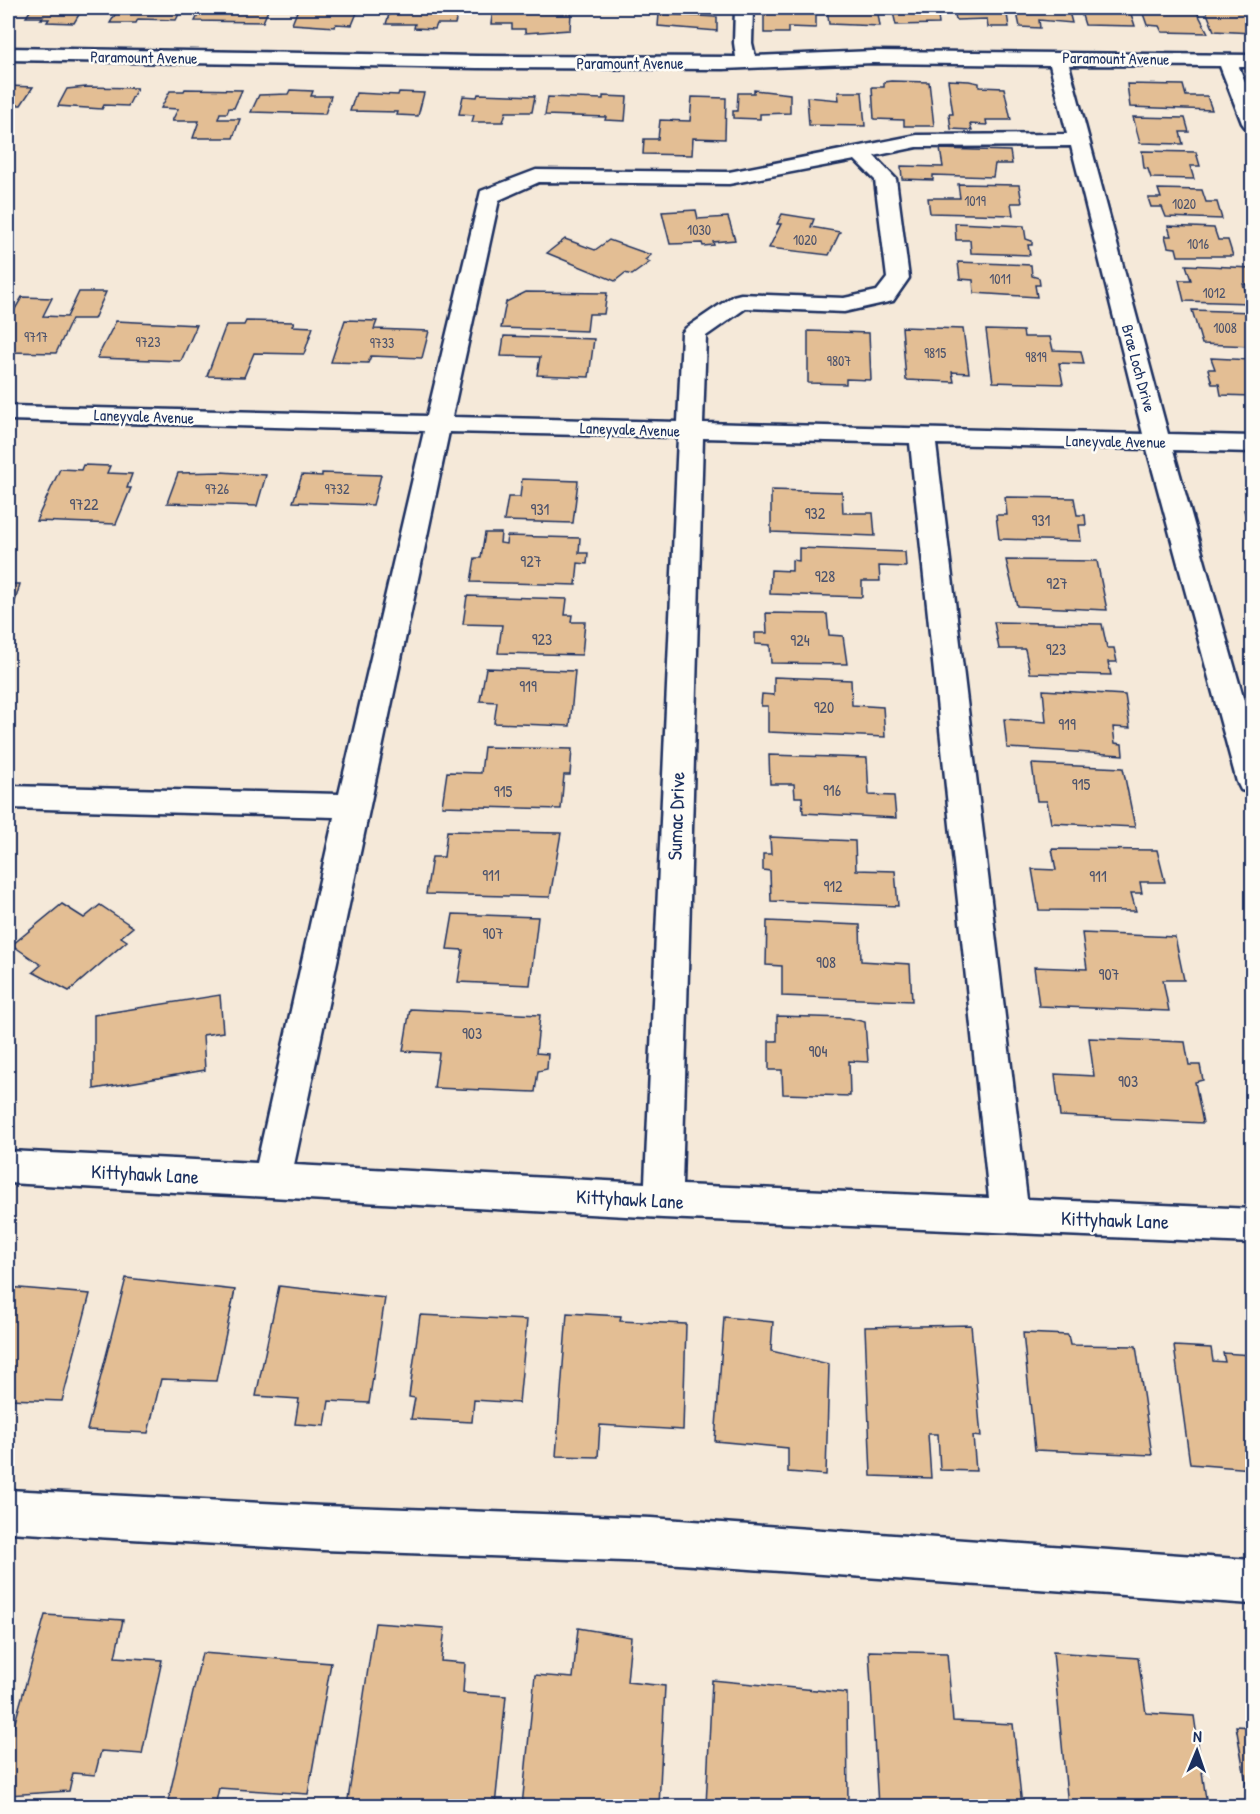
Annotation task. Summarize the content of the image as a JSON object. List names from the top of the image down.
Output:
{
  "streets": {
    "street": [
      "Paramount Avenue",
      "Brae Loch Drive",
      "Laneyvale Avenue",
      "Sumac Drive",
      "Kittyhawk Lane"
    ]
  },
  "crossings": [
    ["Paramount Avenue", "Brae Loch Drive"],
    ["Brae Loch Drive", "Laneyvale Avenue"],
    ["Laneyvale Avenue", "Sumac Drive"],
    ["Sumac Drive", "Kittyhawk Lane"]
  ],
  "house_numbers": [
    "1019",
    "1020",
    "1030",
    "1020",
    "1016",
    "1011",
    "1012",
    "1008",
    "9717",
    "9723",
    "9733",
    "9815",
    "9819",
    "9807",
    "9726",
    "9732",
    "9722",
    "931",
    "932",
    "931",
    "927",
    "928",
    "927",
    "923",
    "924",
    "923",
    "919",
    "920",
    "919",
    "915",
    "916",
    "915",
    "911",
    "911",
    "912",
    "907",
    "908",
    "907",
    "903",
    "904",
    "903"
  ],
  "north": "top"
}
